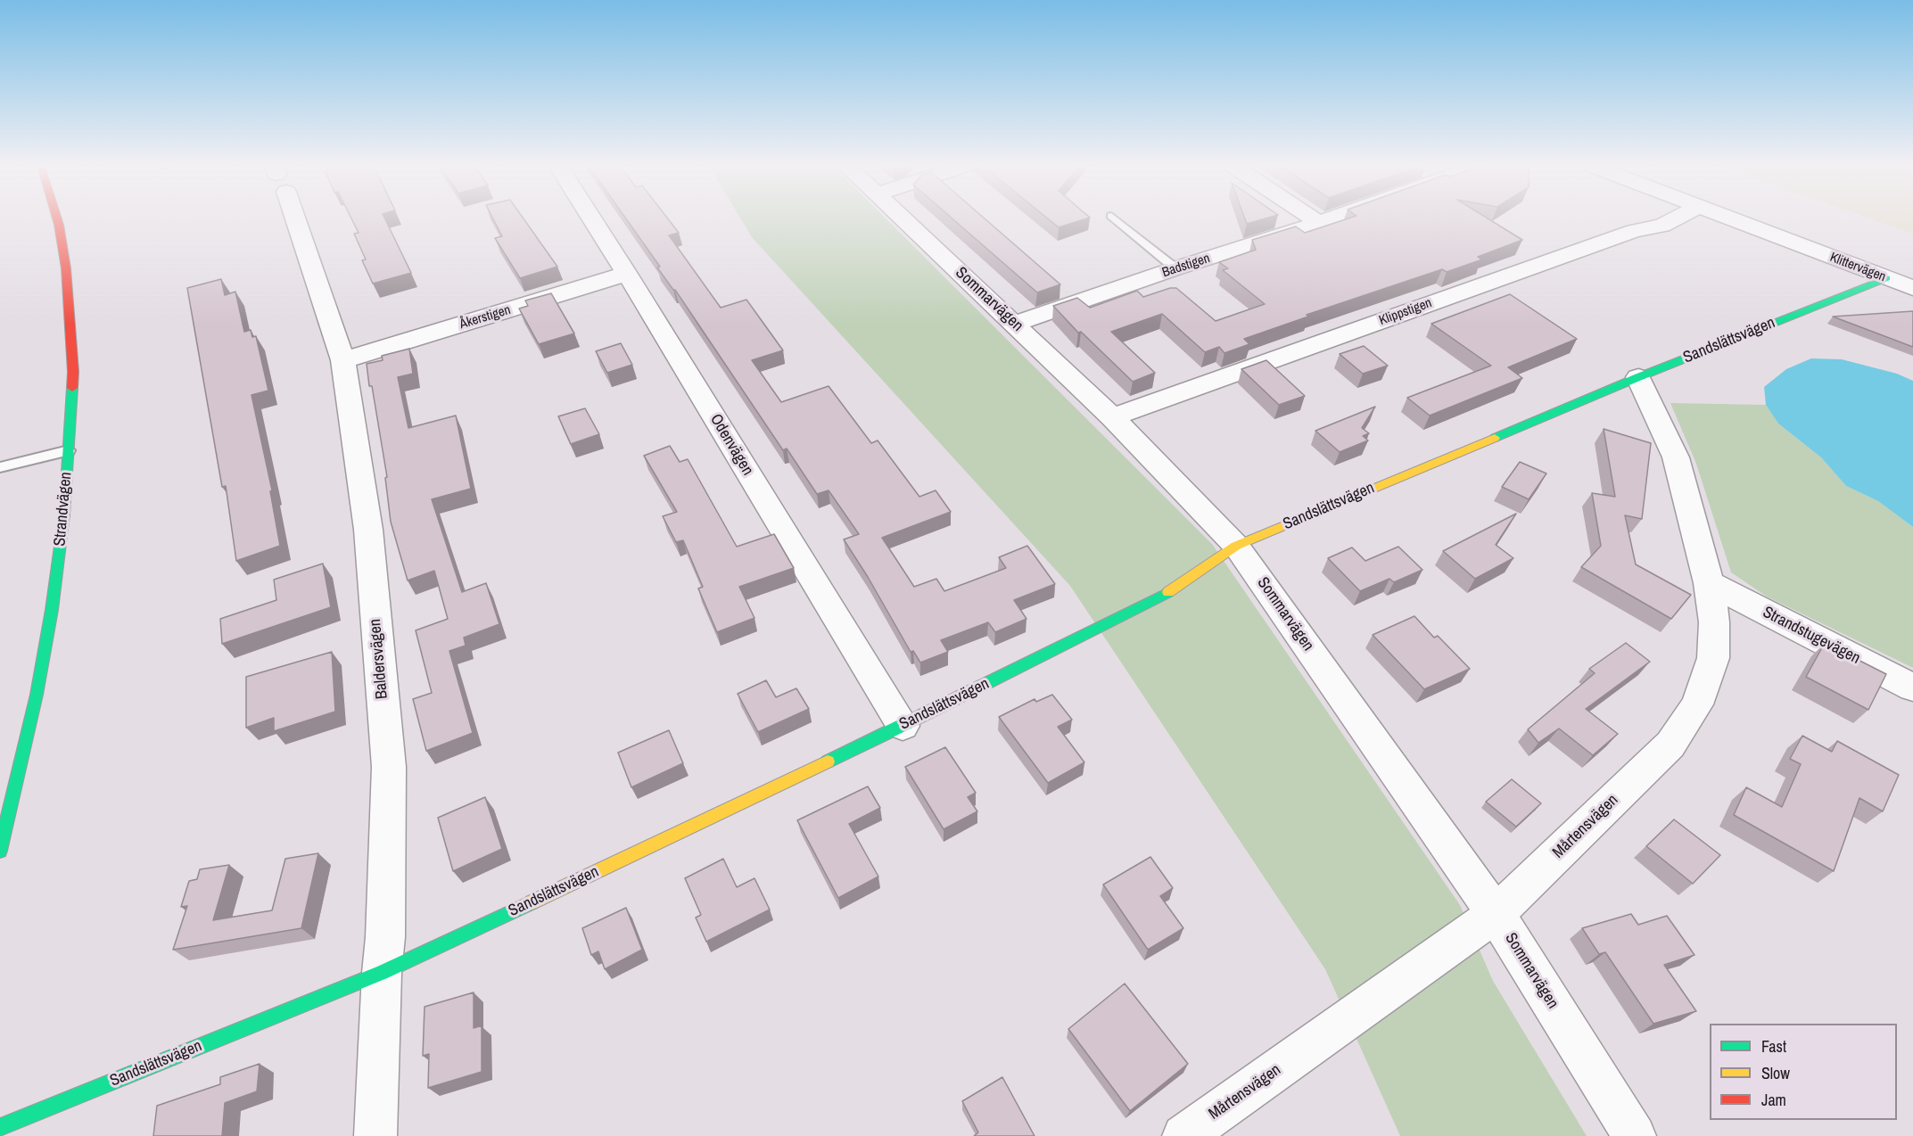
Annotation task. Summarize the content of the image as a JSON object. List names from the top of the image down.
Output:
{
  "streets": {
    "street": [
      "Badstigen",
      "Klittervägen",
      "Sommarvägen",
      "Klippstigen",
      "Åkerstigen",
      "Sandslättsvägen",
      "Odenvägen",
      "Strandvägen",
      "Strandstugevägen",
      "Baldersvägen",
      "Mårtensvägen"
    ]
  },
  "crossings": [
    ["Badstigen", "Sommarvägen"],
    ["Klittervägen", "Sandslättsvägen"],
    ["Sommarvägen", "Klippstigen"],
    ["Sommarvägen", "Sandslättsvägen"],
    ["Sommarvägen", "Mårtensvägen"],
    ["Åkerstigen", "Odenvägen"],
    ["Åkerstigen", "Baldersvägen"],
    ["Sandslättsvägen", "Odenvägen"],
    ["Sandslättsvägen", "Baldersvägen"],
    ["Sandslättsvägen", "Mårtensvägen"],
    ["Strandstugevägen", "Mårtensvägen"]
  ],
  "legend": ["Fast", "Slow", "Jam"]
}
